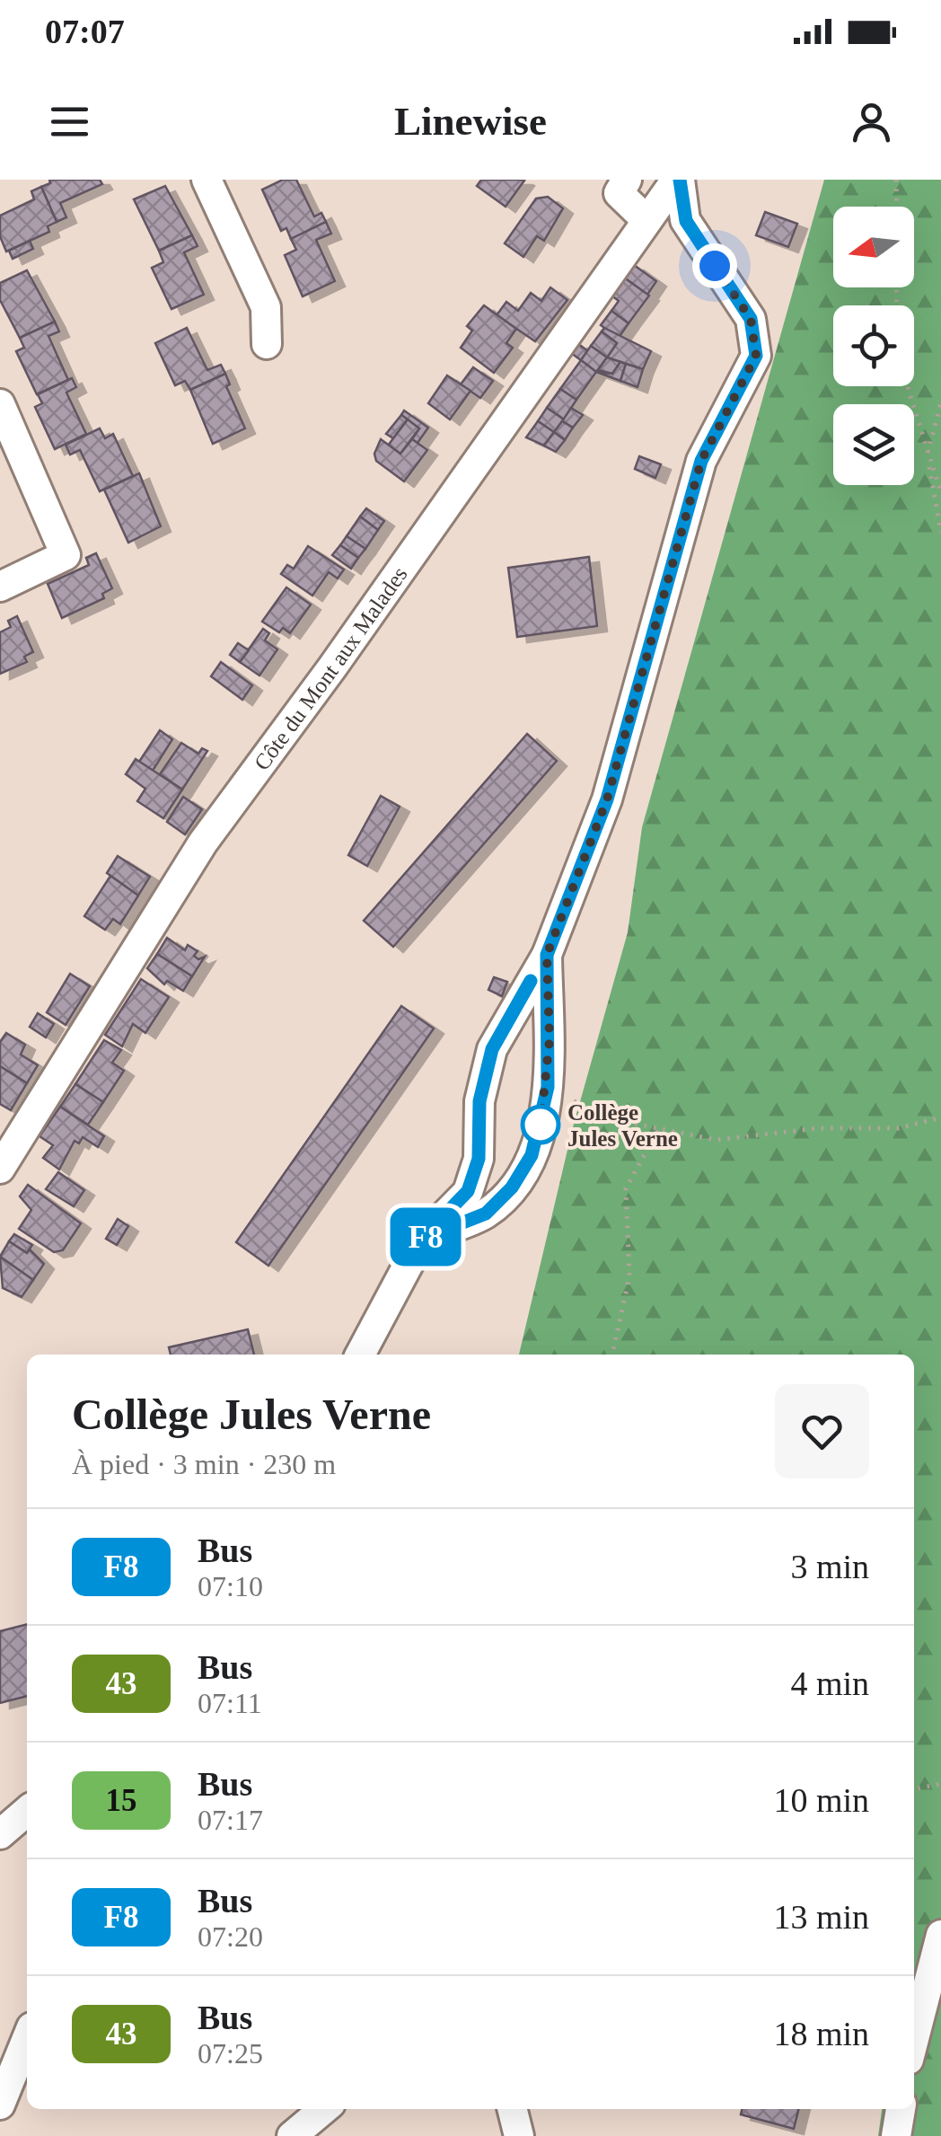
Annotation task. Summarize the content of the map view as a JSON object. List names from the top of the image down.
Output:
{
  "streets": {
    "street": ["Côte du Mont aux Malades"]
  },
  "places": ["Collège Jules Verne"],
  "lines": ["bus line F8"],
  "north": "left",
  "page": {
    "status": "07:07",
    "header": "Linewise",
    "on_map": "F8",
    "heading": ["Collège Jules Verne", "À pied · 3 min · 230 m"],
    "list": [
      {
        "mark": "F8",
        "name": "Bus",
        "note": "07:10",
        "value": "3 min"
      },
      {
        "mark": "43",
        "name": "Bus",
        "note": "07:11",
        "value": "4 min"
      },
      {
        "mark": "15",
        "name": "Bus",
        "note": "07:17",
        "value": "10 min"
      },
      {
        "mark": "F8",
        "name": "Bus",
        "note": "07:20",
        "value": "13 min"
      },
      {
        "mark": "43",
        "name": "Bus",
        "note": "07:25",
        "value": "18 min"
      }
    ]
  }
}
